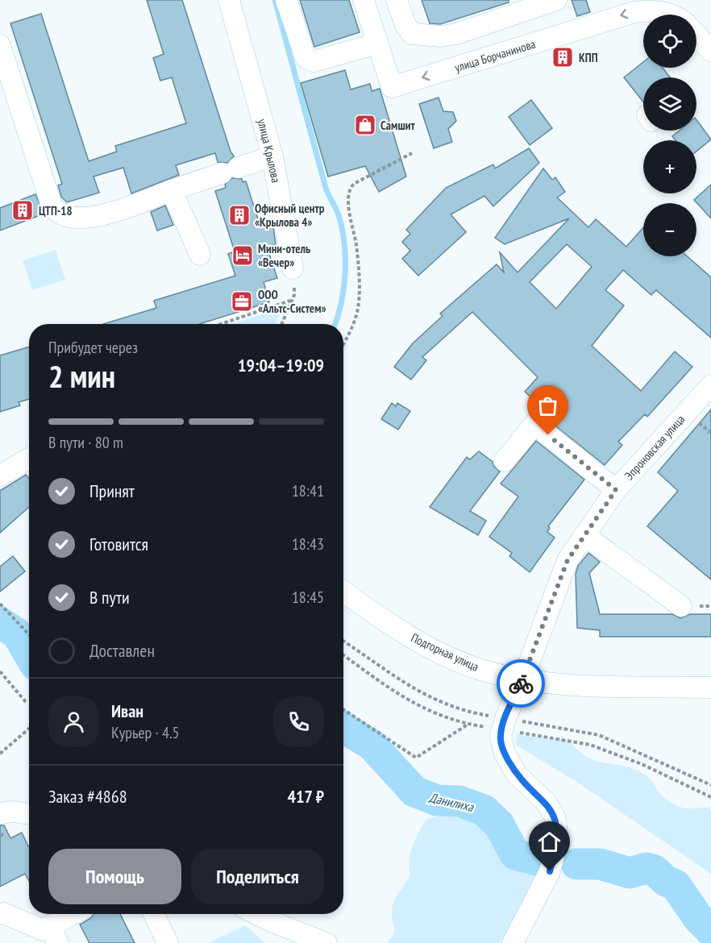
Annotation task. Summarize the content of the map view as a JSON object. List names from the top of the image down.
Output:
{
  "streets": {
    "street": [
      "улица Борчанинова",
      "улица Крылова",
      "Эпроновская улица",
      "Подгорная улица"
    ]
  },
  "crossings": [
    ["Эпроновская улица", "Подгорная улица"]
  ],
  "one_way": ["улица Борчанинова"],
  "water": ["Данилиха"],
  "places": {
    "building": ["КПП", "ЦТП-18", "Офисный центр «Крылова 4»"],
    "shop": ["Самшит"],
    "hotel": ["Мини-отель «Вечер»"],
    "office": ["ООО «Альтс-Систем»"]
  },
  "page": {
    "map_buttons": ["+", "−"],
    "heading": ["2 мин", "Прибудет через", "19:04–19:09"],
    "panel": [
      "Иван",
      "Курьер · 4.5",
      "Заказ #4868",
      "417 ₽"
    ],
    "bar": "В пути · 80 m",
    "list": [
      ["Принят", "18:41"],
      ["Готовится", "18:43"],
      ["В пути", "18:45"],
      "Доставлен"
    ],
    "buttons": ["Помощь", "Поделиться"]
  }
}
